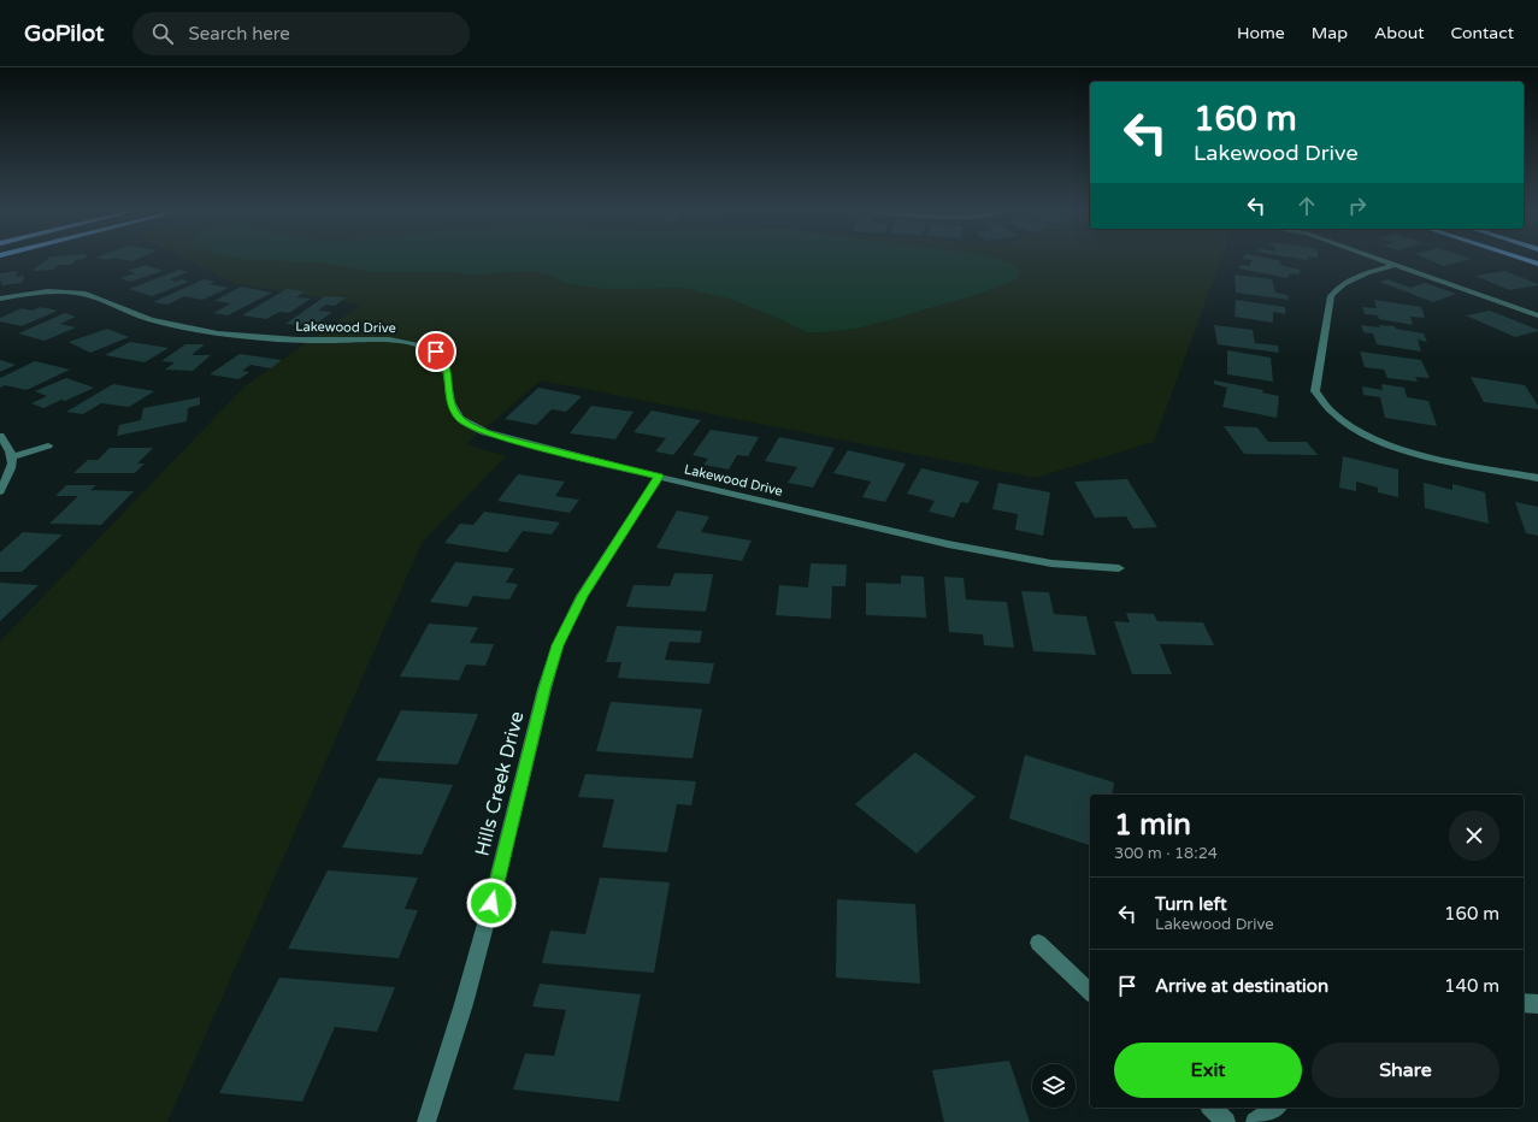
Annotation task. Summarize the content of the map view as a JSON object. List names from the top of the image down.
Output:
{
  "streets": {
    "street": ["Lakewood Drive", "Hills Creek Drive"]
  },
  "crossings": [
    ["Lakewood Drive", "Hills Creek Drive"]
  ],
  "page": {
    "header": "GoPilot",
    "search": "Search here",
    "nav": [
      "Home",
      "Map",
      "About",
      "Contact"
    ],
    "turn": ["160 m", "Lakewood Drive"],
    "heading": ["1 min", "300 m · 18:24"],
    "list": [
      {
        "name": "Turn left",
        "note": "Lakewood Drive",
        "value": "160 m"
      },
      {
        "name": "Arrive at destination",
        "value": "140 m"
      }
    ],
    "buttons": ["Exit", "Share"]
  }
}
